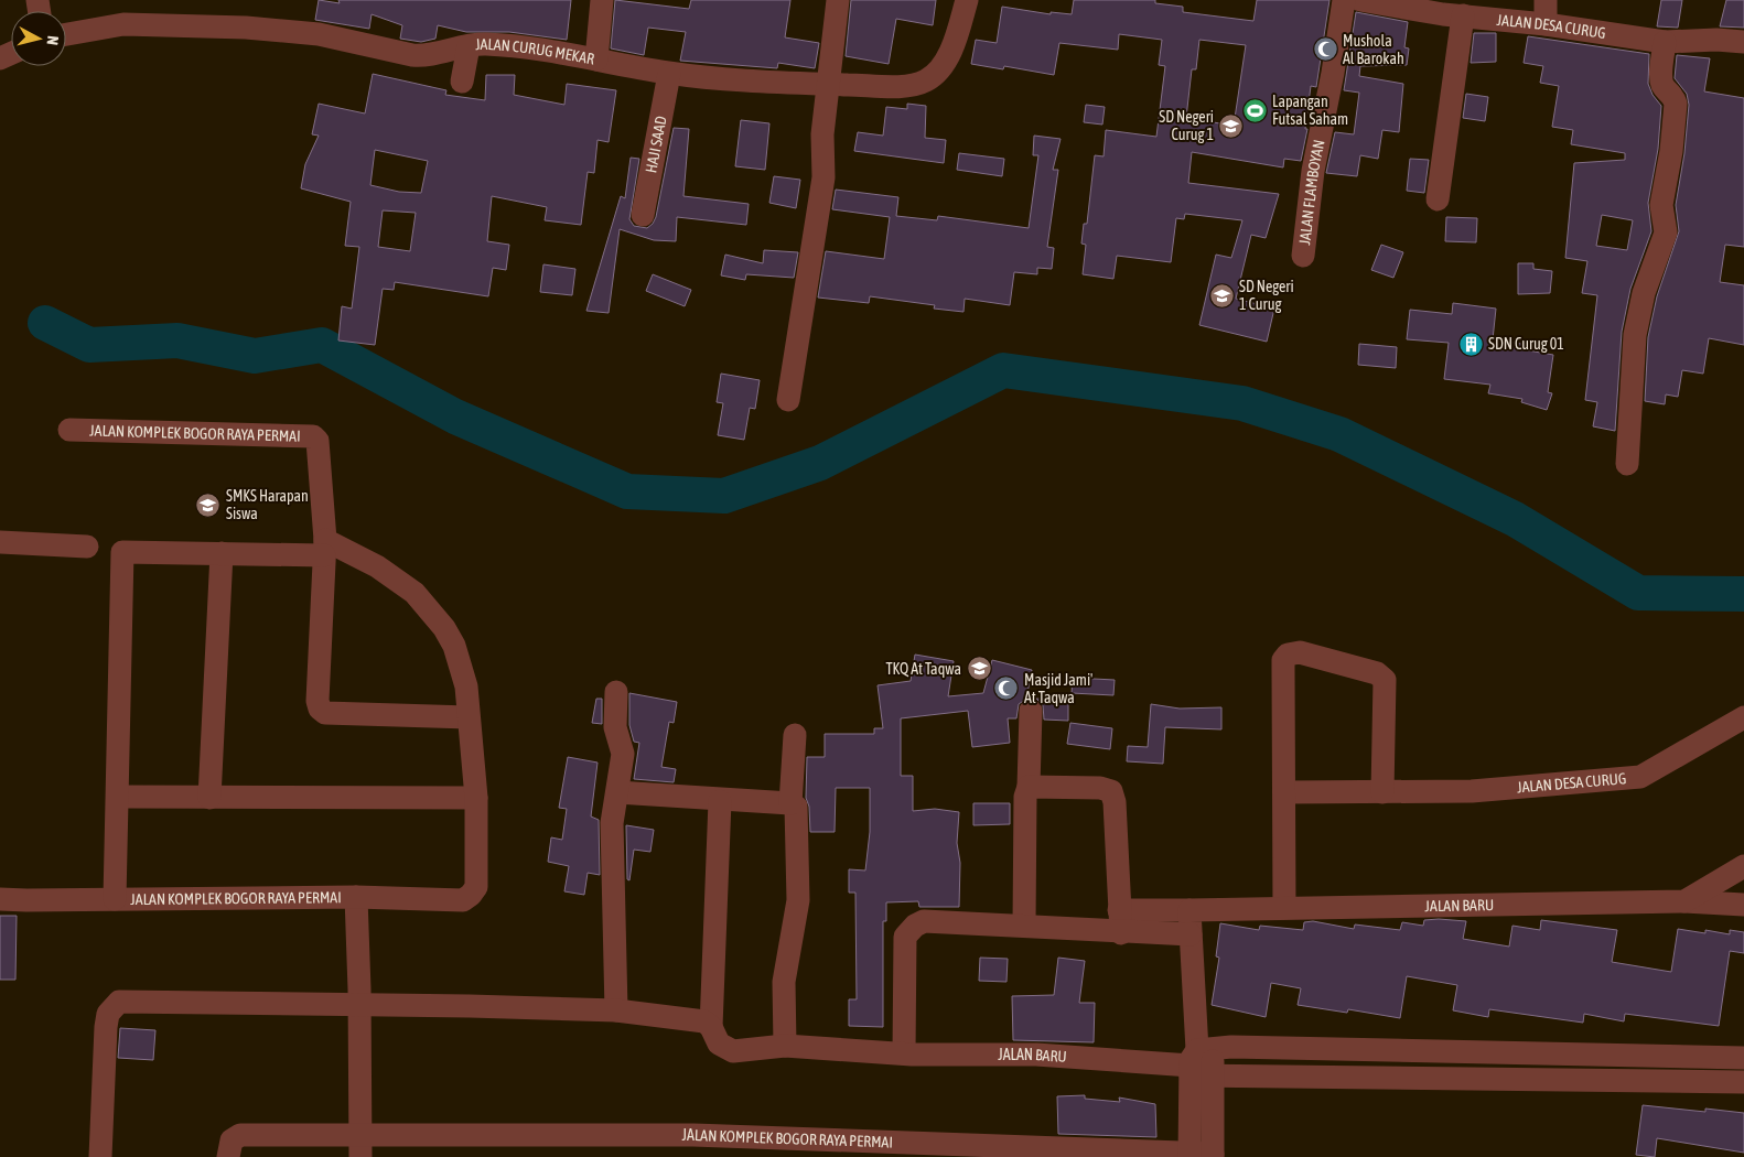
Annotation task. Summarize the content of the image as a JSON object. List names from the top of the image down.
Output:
{
  "streets": {
    "street": [
      "JALAN DESA CURUG",
      "JALAN CURUG MEKAR",
      "HAJI SAAD",
      "JALAN FLAMBOYAN",
      "JALAN KOMPLEK BOGOR RAYA PERMAI",
      "JALAN BARU"
    ]
  },
  "crossings": [
    ["JALAN CURUG MEKAR", "HAJI SAAD"]
  ],
  "places": {
    "mosque": ["Mushola Al Barokah", "Masjid Jami' At Taqwa"],
    "sports": ["Lapangan Futsal Saham"],
    "school or university": [
      "SD Negeri Curug 1",
      "SD Negeri 1 Curug",
      "SMKS Harapan Siswa",
      "TKQ At Taqwa"
    ],
    "building": ["SDN Curug 01"]
  },
  "north": "right"
}
